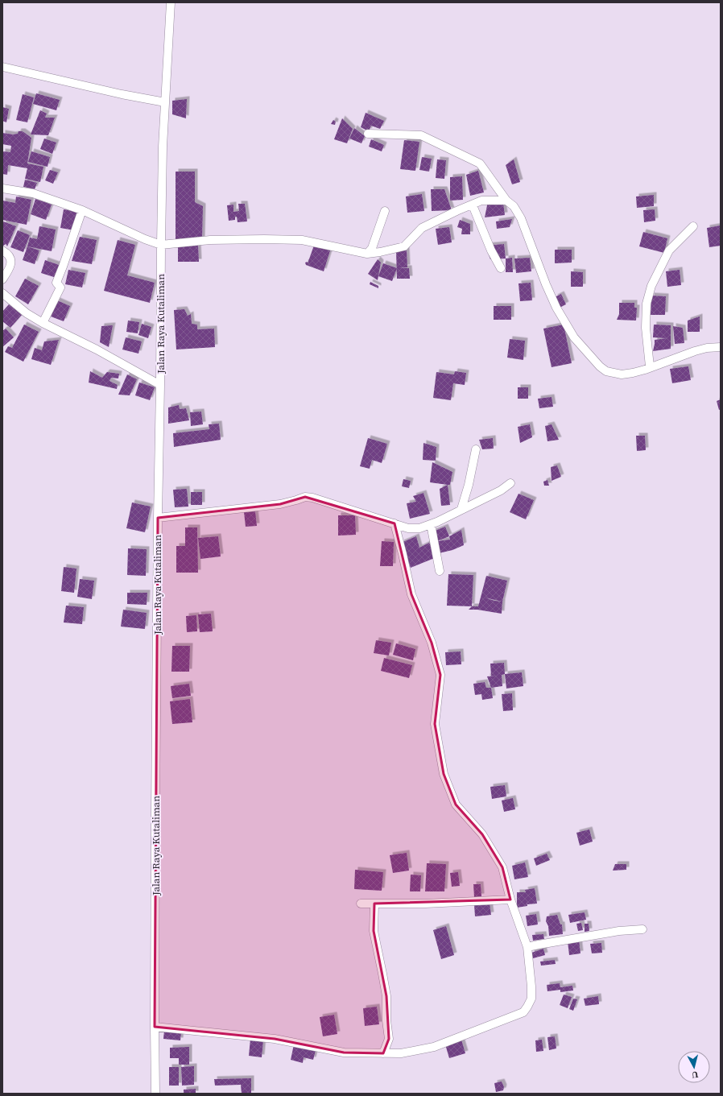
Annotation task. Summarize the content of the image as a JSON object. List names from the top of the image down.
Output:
{
  "streets": {
    "street": ["Jalan Raya Kutaliman"]
  },
  "north": "bottom"
}
